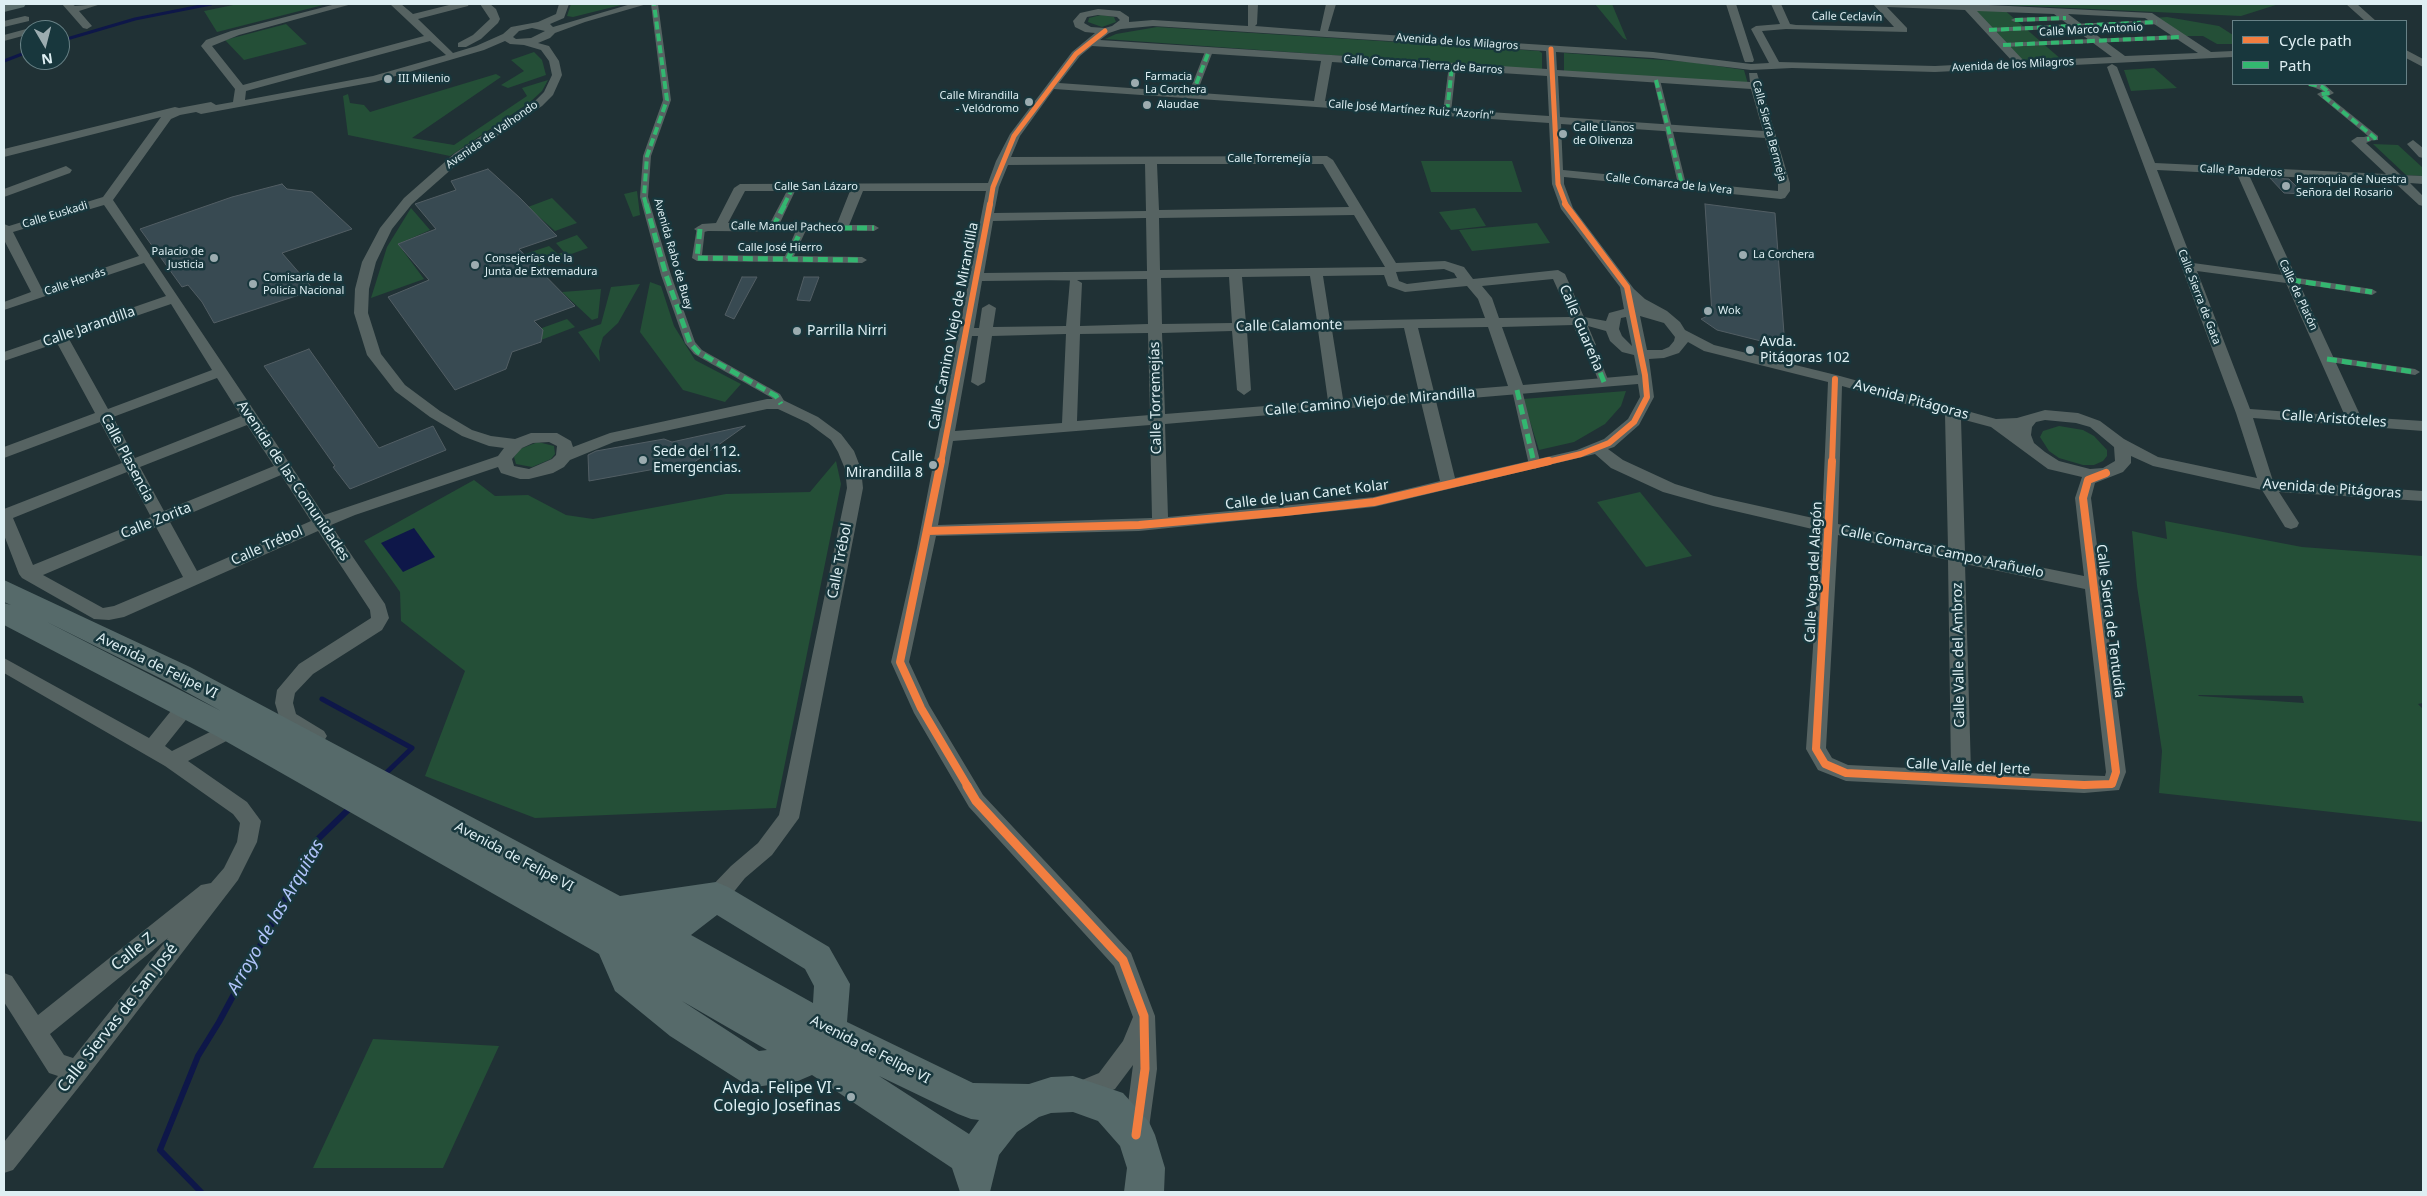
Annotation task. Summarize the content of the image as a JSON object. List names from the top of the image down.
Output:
{
  "streets": {
    "highway": ["Avenida de Felipe VI"],
    "street": [
      "Calle Ceclavín",
      "Calle Marco Antonio",
      "Avenida de los Milagros",
      "Calle Comarca Tierra de Barros",
      "Calle José Martínez Ruiz \"Azorín\"",
      "Calle Sierra Bermeja",
      "Avenida de Valhondo",
      "Calle Torremejía",
      "Calle Panaderos",
      "Calle Comarca de la Vera",
      "Calle San Lázaro",
      "Calle Euskadi",
      "Calle Manuel Pacheco",
      "Calle José Hierro",
      "Avenida Rabo de Buey",
      "Calle Hervás",
      "Calle de Platón",
      "Calle Sierra de Gata",
      "Calle Camino Viejo de Mirandilla",
      "Calle Calamonte",
      "Calle Jarandilla",
      "Calle Guareña",
      "Calle Torremejías",
      "Avenida Pitágoras",
      "Calle Aristóteles",
      "Calle Plasencia",
      "Avenida de las Comunidades",
      "Avenida de Pitágoras",
      "Calle de Juan Canet Kolar",
      "Calle Zorita",
      "Calle Trébol",
      "Calle Comarca Campo Arañuelo",
      "Calle Vega del Alagón",
      "Calle Sierra de Tentudía",
      "Calle Valle del Ambroz",
      "Calle Valle del Jerte",
      "Calle Z",
      "Calle Siervas de San José"
    ]
  },
  "crossings": [
    ["Calle Ceclavín", "Avenida de los Milagros"],
    ["Avenida de los Milagros", "Calle Sierra Bermeja"],
    ["Avenida de los Milagros", "Calle Sierra de Gata"],
    ["Calle Comarca Tierra de Barros", "Calle Sierra Bermeja"],
    ["Calle Comarca Tierra de Barros", "Calle Camino Viejo de Mirandilla"],
    ["Calle José Martínez Ruiz \"Azorín\"", "Calle Sierra Bermeja"],
    ["Calle José Martínez Ruiz \"Azorín\"", "Calle Camino Viejo de Mirandilla"],
    ["Calle Sierra Bermeja", "Calle Comarca de la Vera"],
    ["Avenida de Valhondo", "Calle Trébol"],
    ["Calle Torremejía", "Calle Camino Viejo de Mirandilla"],
    ["Calle Torremejía", "Calle Guareña"],
    ["Calle Panaderos", "Calle de Platón"],
    ["Calle Panaderos", "Calle Sierra de Gata"],
    ["Calle San Lázaro", "Calle Manuel Pacheco"],
    ["Calle San Lázaro", "Calle Camino Viejo de Mirandilla"],
    ["Calle Euskadi", "Avenida de las Comunidades"],
    ["Calle Manuel Pacheco", "Calle José Hierro"],
    ["Avenida Rabo de Buey", "Calle Trébol"],
    ["Calle Hervás", "Avenida de las Comunidades"],
    ["Calle de Platón", "Calle Aristóteles"],
    ["Calle Sierra de Gata", "Calle Aristóteles"],
    ["Calle Sierra de Gata", "Avenida de Pitágoras"],
    ["Calle Camino Viejo de Mirandilla", "Calle Calamonte"],
    ["Calle Camino Viejo de Mirandilla", "Calle Guareña"],
    ["Calle Camino Viejo de Mirandilla", "Calle Torremejías"],
    ["Calle Camino Viejo de Mirandilla", "Calle de Juan Canet Kolar"],
    ["Calle Calamonte", "Calle Guareña"],
    ["Calle Calamonte", "Calle Torremejías"],
    ["Calle Jarandilla", "Calle Plasencia"],
    ["Calle Jarandilla", "Avenida de las Comunidades"],
    ["Calle Torremejías", "Calle de Juan Canet Kolar"],
    ["Avenida Pitágoras", "Avenida de Pitágoras"],
    ["Avenida Pitágoras", "Calle de Juan Canet Kolar"],
    ["Avenida Pitágoras", "Calle Vega del Alagón"],
    ["Avenida Pitágoras", "Calle Valle del Ambroz"],
    ["Calle Plasencia", "Calle Zorita"],
    ["Calle Plasencia", "Calle Trébol"],
    ["Avenida de las Comunidades", "Calle Zorita"],
    ["Avenida de las Comunidades", "Calle Trébol"],
    ["Avenida de las Comunidades", "Avenida de Felipe VI"],
    ["Calle de Juan Canet Kolar", "Calle Comarca Campo Arañuelo"],
    ["Calle Zorita", "Calle Trébol"],
    ["Calle Comarca Campo Arañuelo", "Calle Vega del Alagón"],
    ["Calle Comarca Campo Arañuelo", "Calle Sierra de Tentudía"],
    ["Calle Comarca Campo Arañuelo", "Calle Valle del Ambroz"],
    ["Calle Vega del Alagón", "Calle Valle del Jerte"],
    ["Calle Sierra de Tentudía", "Calle Valle del Jerte"],
    ["Calle Valle del Ambroz", "Calle Valle del Jerte"],
    ["Calle Z", "Calle Siervas de San José"]
  ],
  "water": ["Arroyo de las Arquitas"],
  "places": [
    "III Milenio",
    "Farmacia La Corchera",
    "Calle Mirandilla - Velódromo",
    "Alaudae",
    "Calle Llanos de Olivenza",
    "Parroquia de Nuestra Señora del Rosario",
    "La Corchera",
    "Palacio de Justicia",
    "Consejerías de la Junta de Extremadura",
    "Comisaría de la Policía Nacional",
    "Wok",
    "Parrilla Nirri",
    "Avda. Pitágoras 102",
    "Sede del 112. Emergencias.",
    "Calle Mirandilla 8",
    "Avda. Felipe VI - Colegio Josefinas"
  ],
  "legend": ["Cycle path", "Path"],
  "north": "bottom"
}
